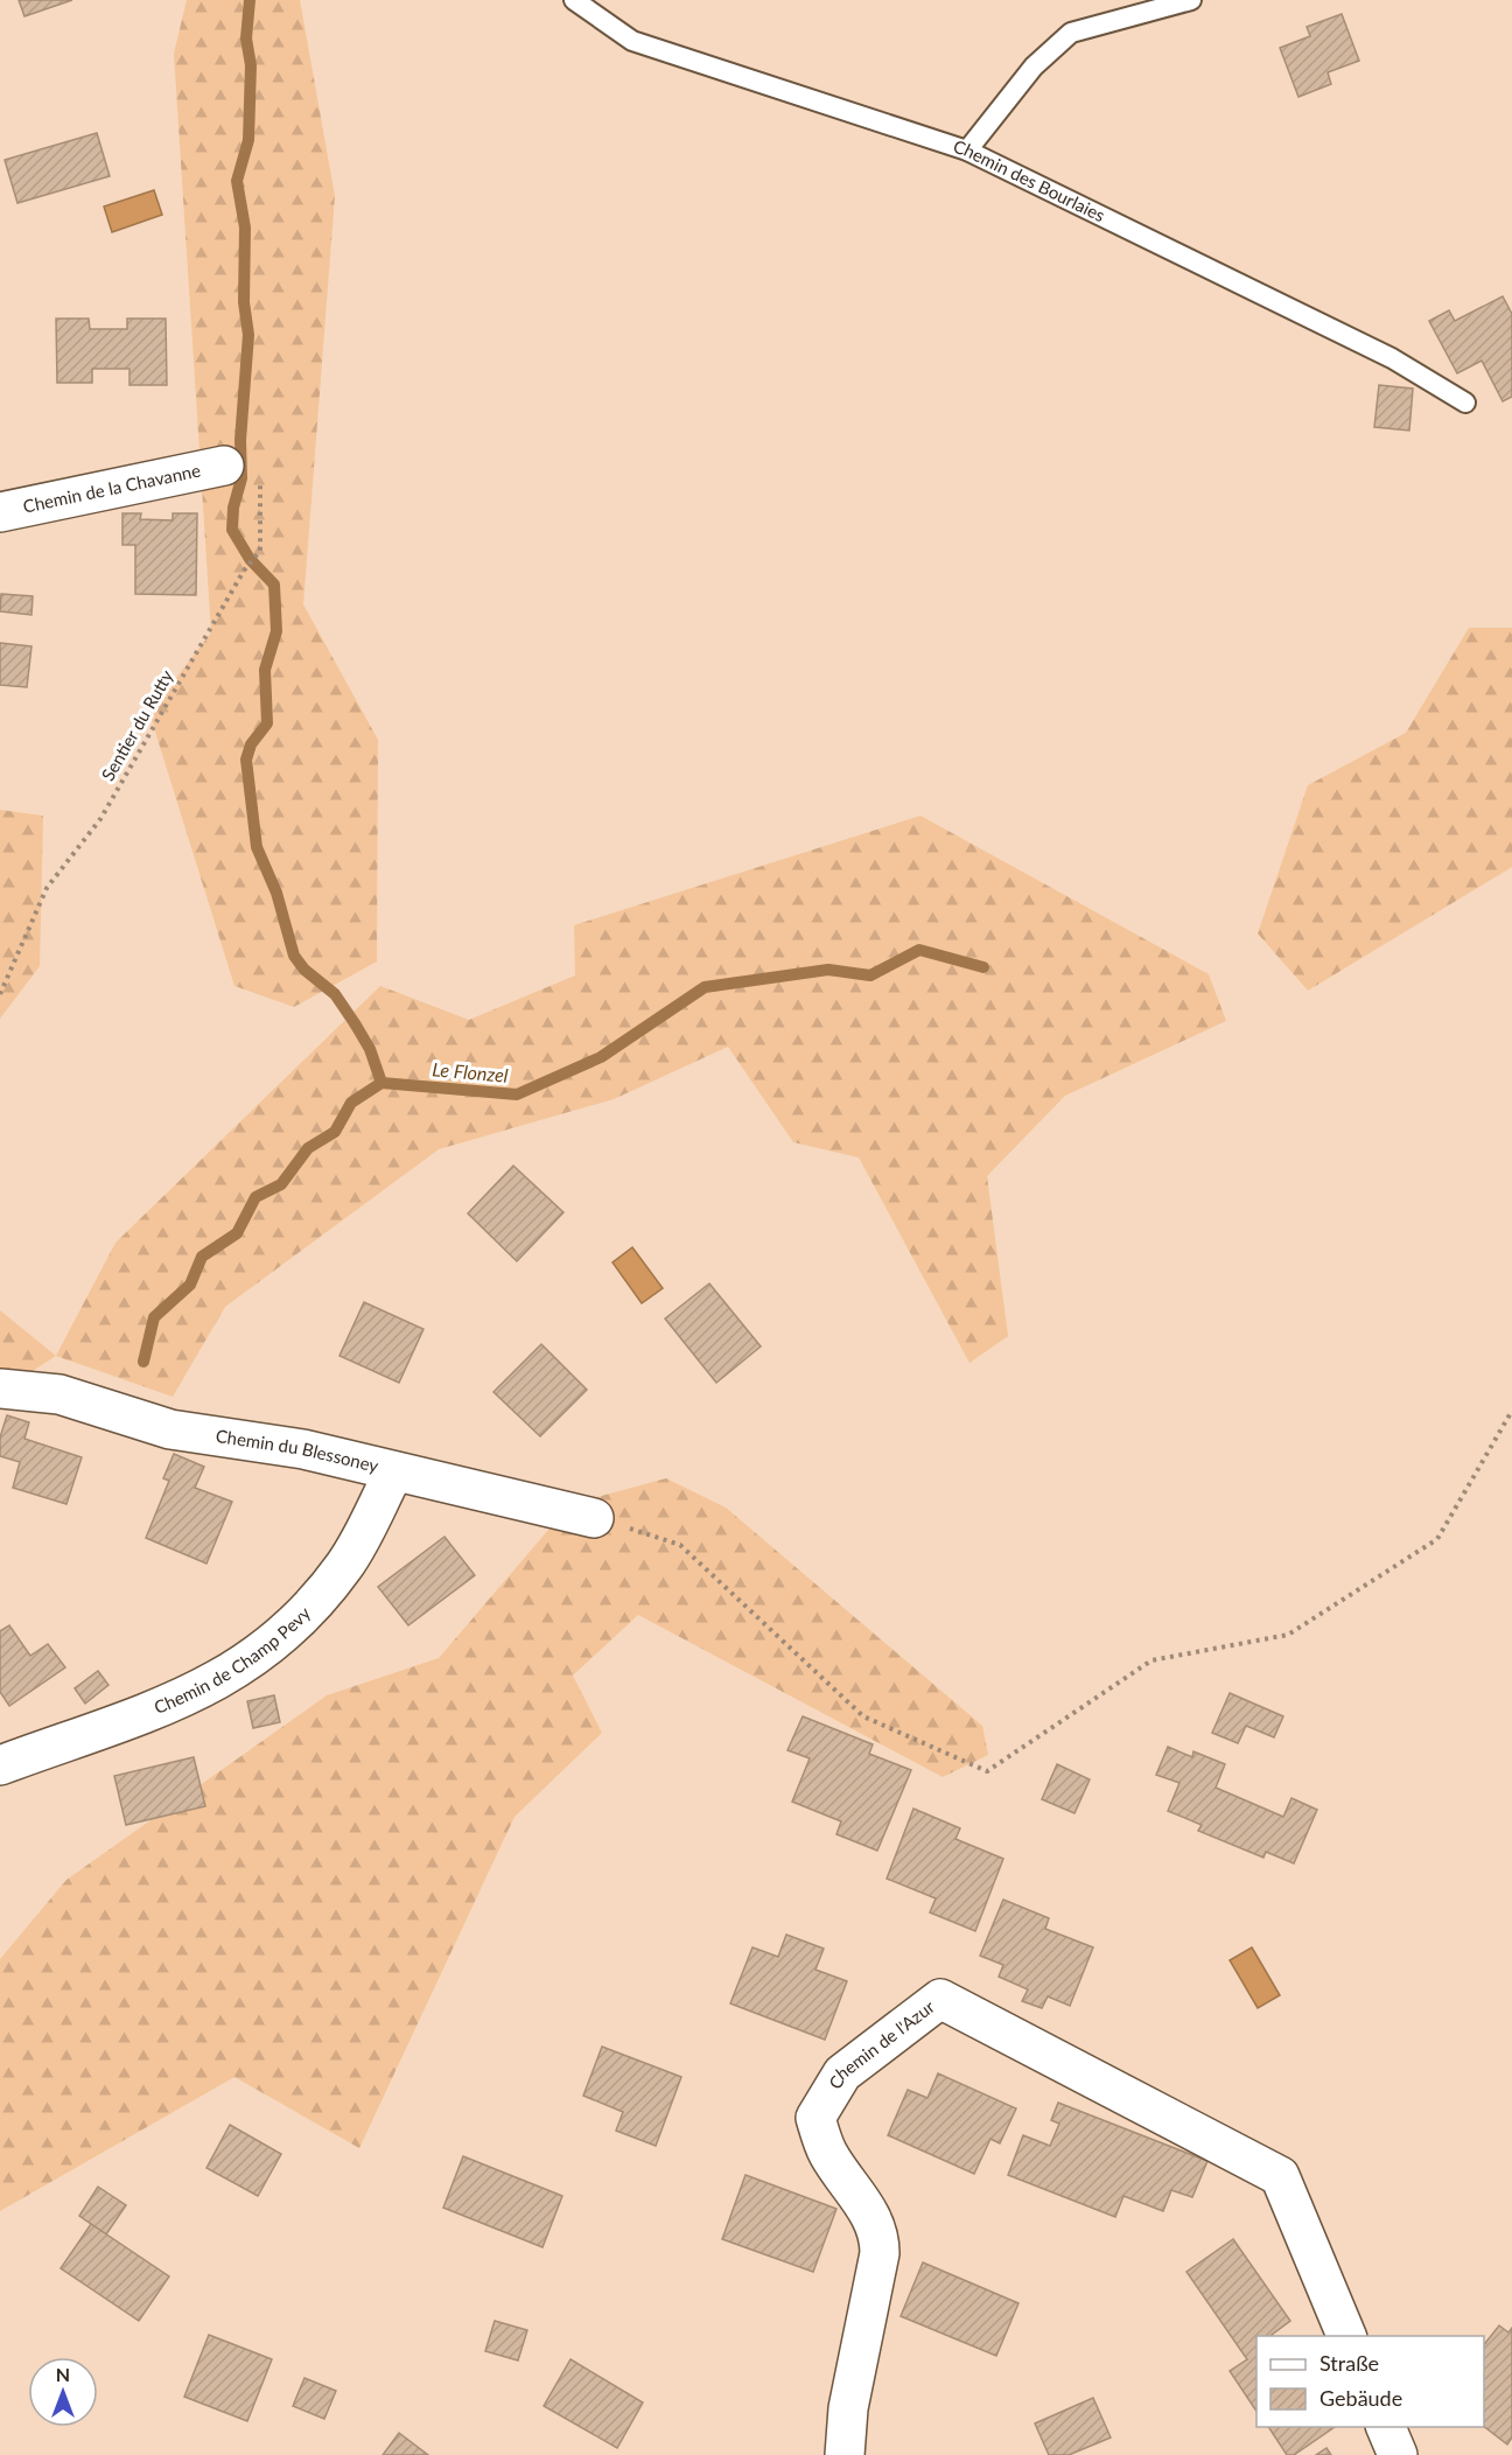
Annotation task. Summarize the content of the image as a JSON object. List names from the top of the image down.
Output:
{
  "streets": {
    "street": [
      "Chemin de la Chavanne",
      "Chemin du Blessoney",
      "Chemin de Champ Pevy",
      "Chemin de l'Azur"
    ],
    "lane": ["Chemin des Bourlaies"],
    "path": ["Sentier du Rutty"]
  },
  "crossings": [
    ["Chemin de la Chavanne", "Sentier du Rutty"],
    ["Chemin du Blessoney", "Chemin de Champ Pevy"]
  ],
  "water": ["Le Flonzel"],
  "legend": ["Straße", "Gebäude"],
  "north": "top"
}
